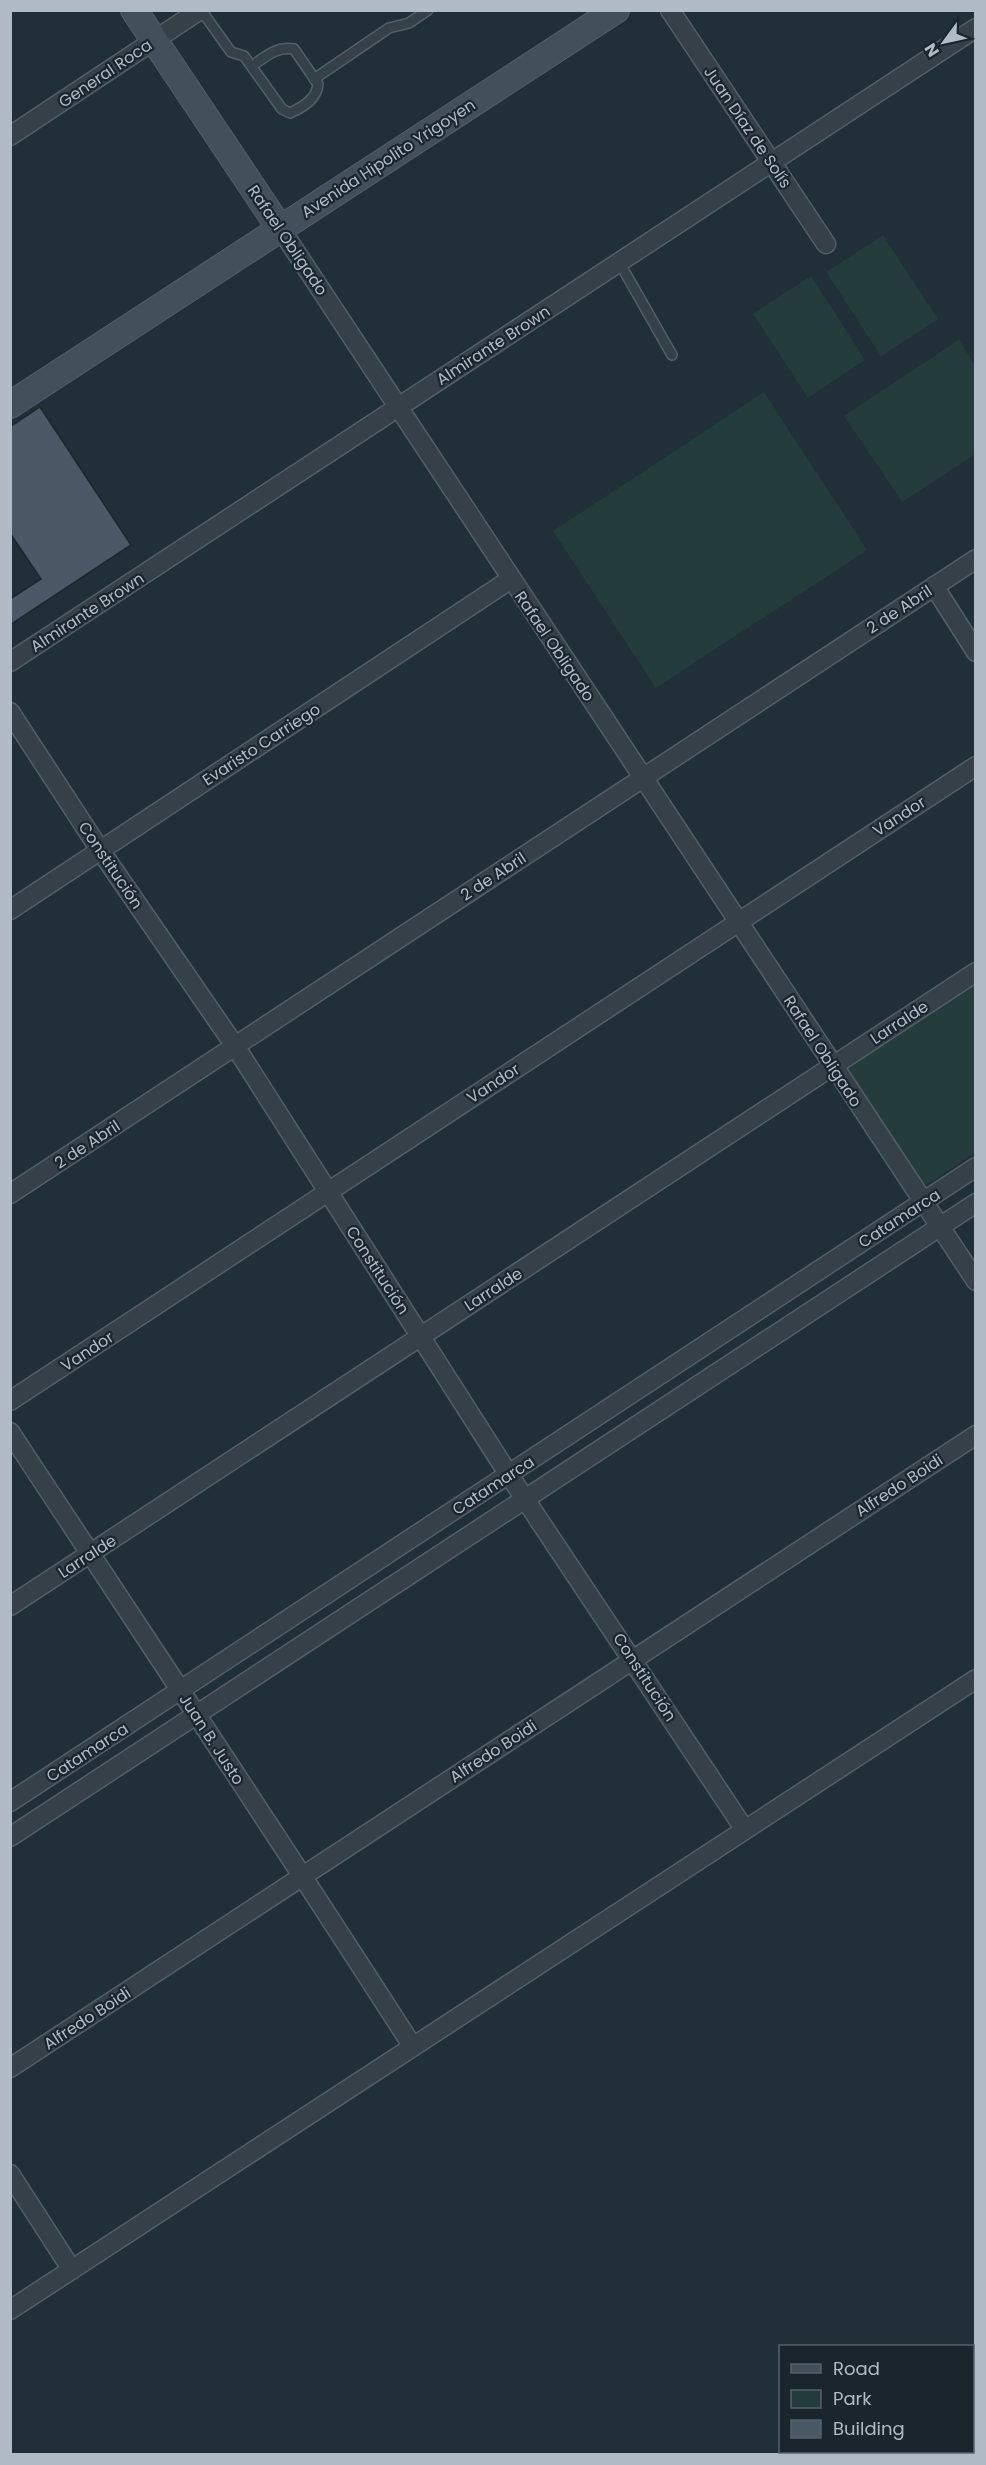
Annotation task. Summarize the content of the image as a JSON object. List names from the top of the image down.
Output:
{
  "streets": {
    "main road": ["Avenida Hipolito Yrigoyen", "Rafael Obligado"],
    "street": [
      "General Roca",
      "Juan Díaz de Solís",
      "Almirante Brown",
      "2 de Abril",
      "Evaristo Carriego",
      "Vandor",
      "Constitución",
      "Larralde",
      "Catamarca",
      "Alfredo Boidi",
      "Juan B. Justo"
    ]
  },
  "crossings": [
    ["General Roca", "Rafael Obligado"],
    ["Juan Díaz de Solís", "Almirante Brown"],
    ["Avenida Hipolito Yrigoyen", "Rafael Obligado"],
    ["Rafael Obligado", "Almirante Brown"],
    ["Rafael Obligado", "2 de Abril"],
    ["Rafael Obligado", "Evaristo Carriego"],
    ["Rafael Obligado", "Vandor"],
    ["Rafael Obligado", "Larralde"],
    ["Rafael Obligado", "Catamarca"],
    ["2 de Abril", "Constitución"],
    ["Evaristo Carriego", "Constitución"],
    ["Vandor", "Constitución"],
    ["Constitución", "Larralde"],
    ["Constitución", "Catamarca"],
    ["Constitución", "Alfredo Boidi"],
    ["Larralde", "Juan B. Justo"],
    ["Catamarca", "Juan B. Justo"],
    ["Alfredo Boidi", "Juan B. Justo"]
  ],
  "legend": ["Road", "Park", "Building"],
  "north": "bottom left"
}
